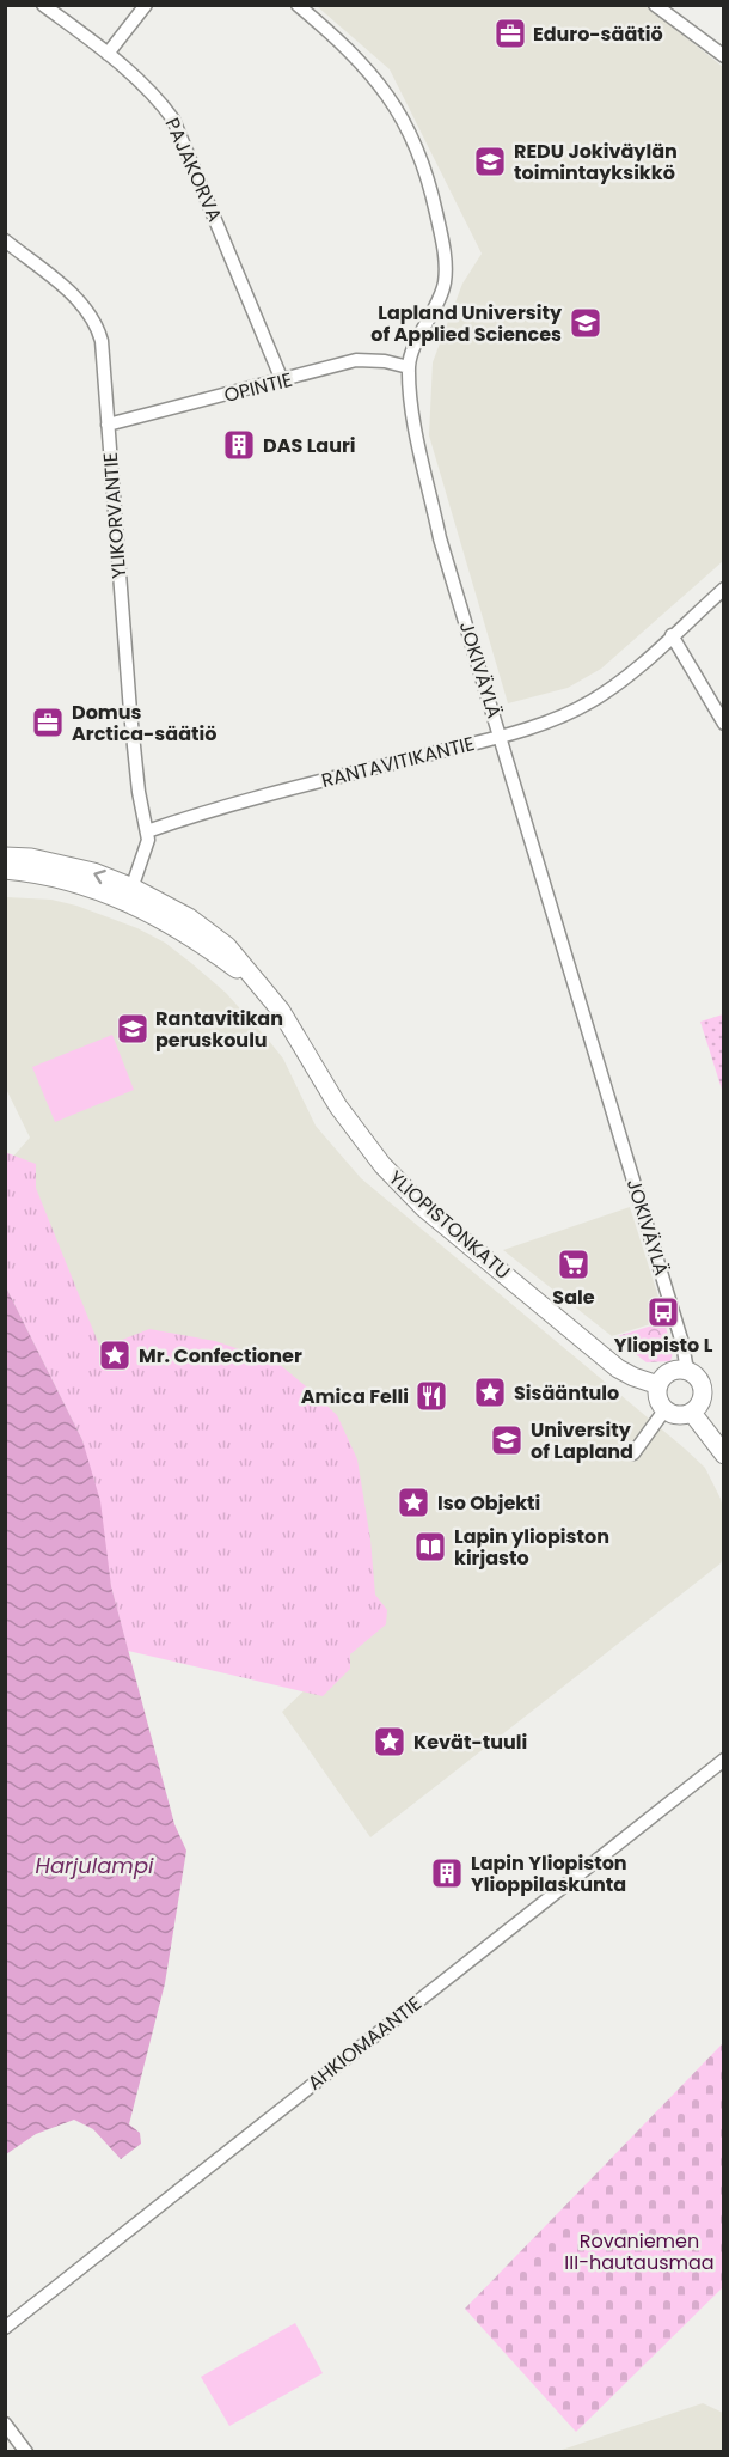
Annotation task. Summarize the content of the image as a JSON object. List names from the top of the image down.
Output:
{
  "streets": {
    "street": [
      "PAJAKORVA",
      "OPINTIE",
      "YLIKORVANTIE",
      "JOKIVÄYLÄ",
      "RANTAVITIKANTIE",
      "YLIOPISTONKATU",
      "AHKIOMAANTIE"
    ]
  },
  "crossings": [
    ["PAJAKORVA", "OPINTIE"],
    ["OPINTIE", "YLIKORVANTIE"],
    ["OPINTIE", "JOKIVÄYLÄ"],
    ["YLIKORVANTIE", "RANTAVITIKANTIE"],
    ["JOKIVÄYLÄ", "RANTAVITIKANTIE"],
    ["JOKIVÄYLÄ", "YLIOPISTONKATU"]
  ],
  "water": ["Harjulampi"],
  "parks": ["Rovaniemen III-hautausmaa"],
  "places": {
    "office": ["Eduro-säätiö", "Domus Arctica-säätiö"],
    "school or university": [
      "REDU Jokiväylän toimintayksikkö",
      "Lapland University of Applied Sciences",
      "Rantavitikan peruskoulu",
      "University of Lapland"
    ],
    "building": ["DAS Lauri", "Lapin Yliopiston Ylioppilaskunta"],
    "supermarket": ["Sale"],
    "bus stop": ["Yliopisto L"],
    "place": [
      "Mr. Confectioner",
      "Sisääntulo",
      "Iso Objekti",
      "Kevät-tuuli"
    ],
    "restaurant": ["Amica Felli"],
    "library": ["Lapin yliopiston kirjasto"]
  }
}
